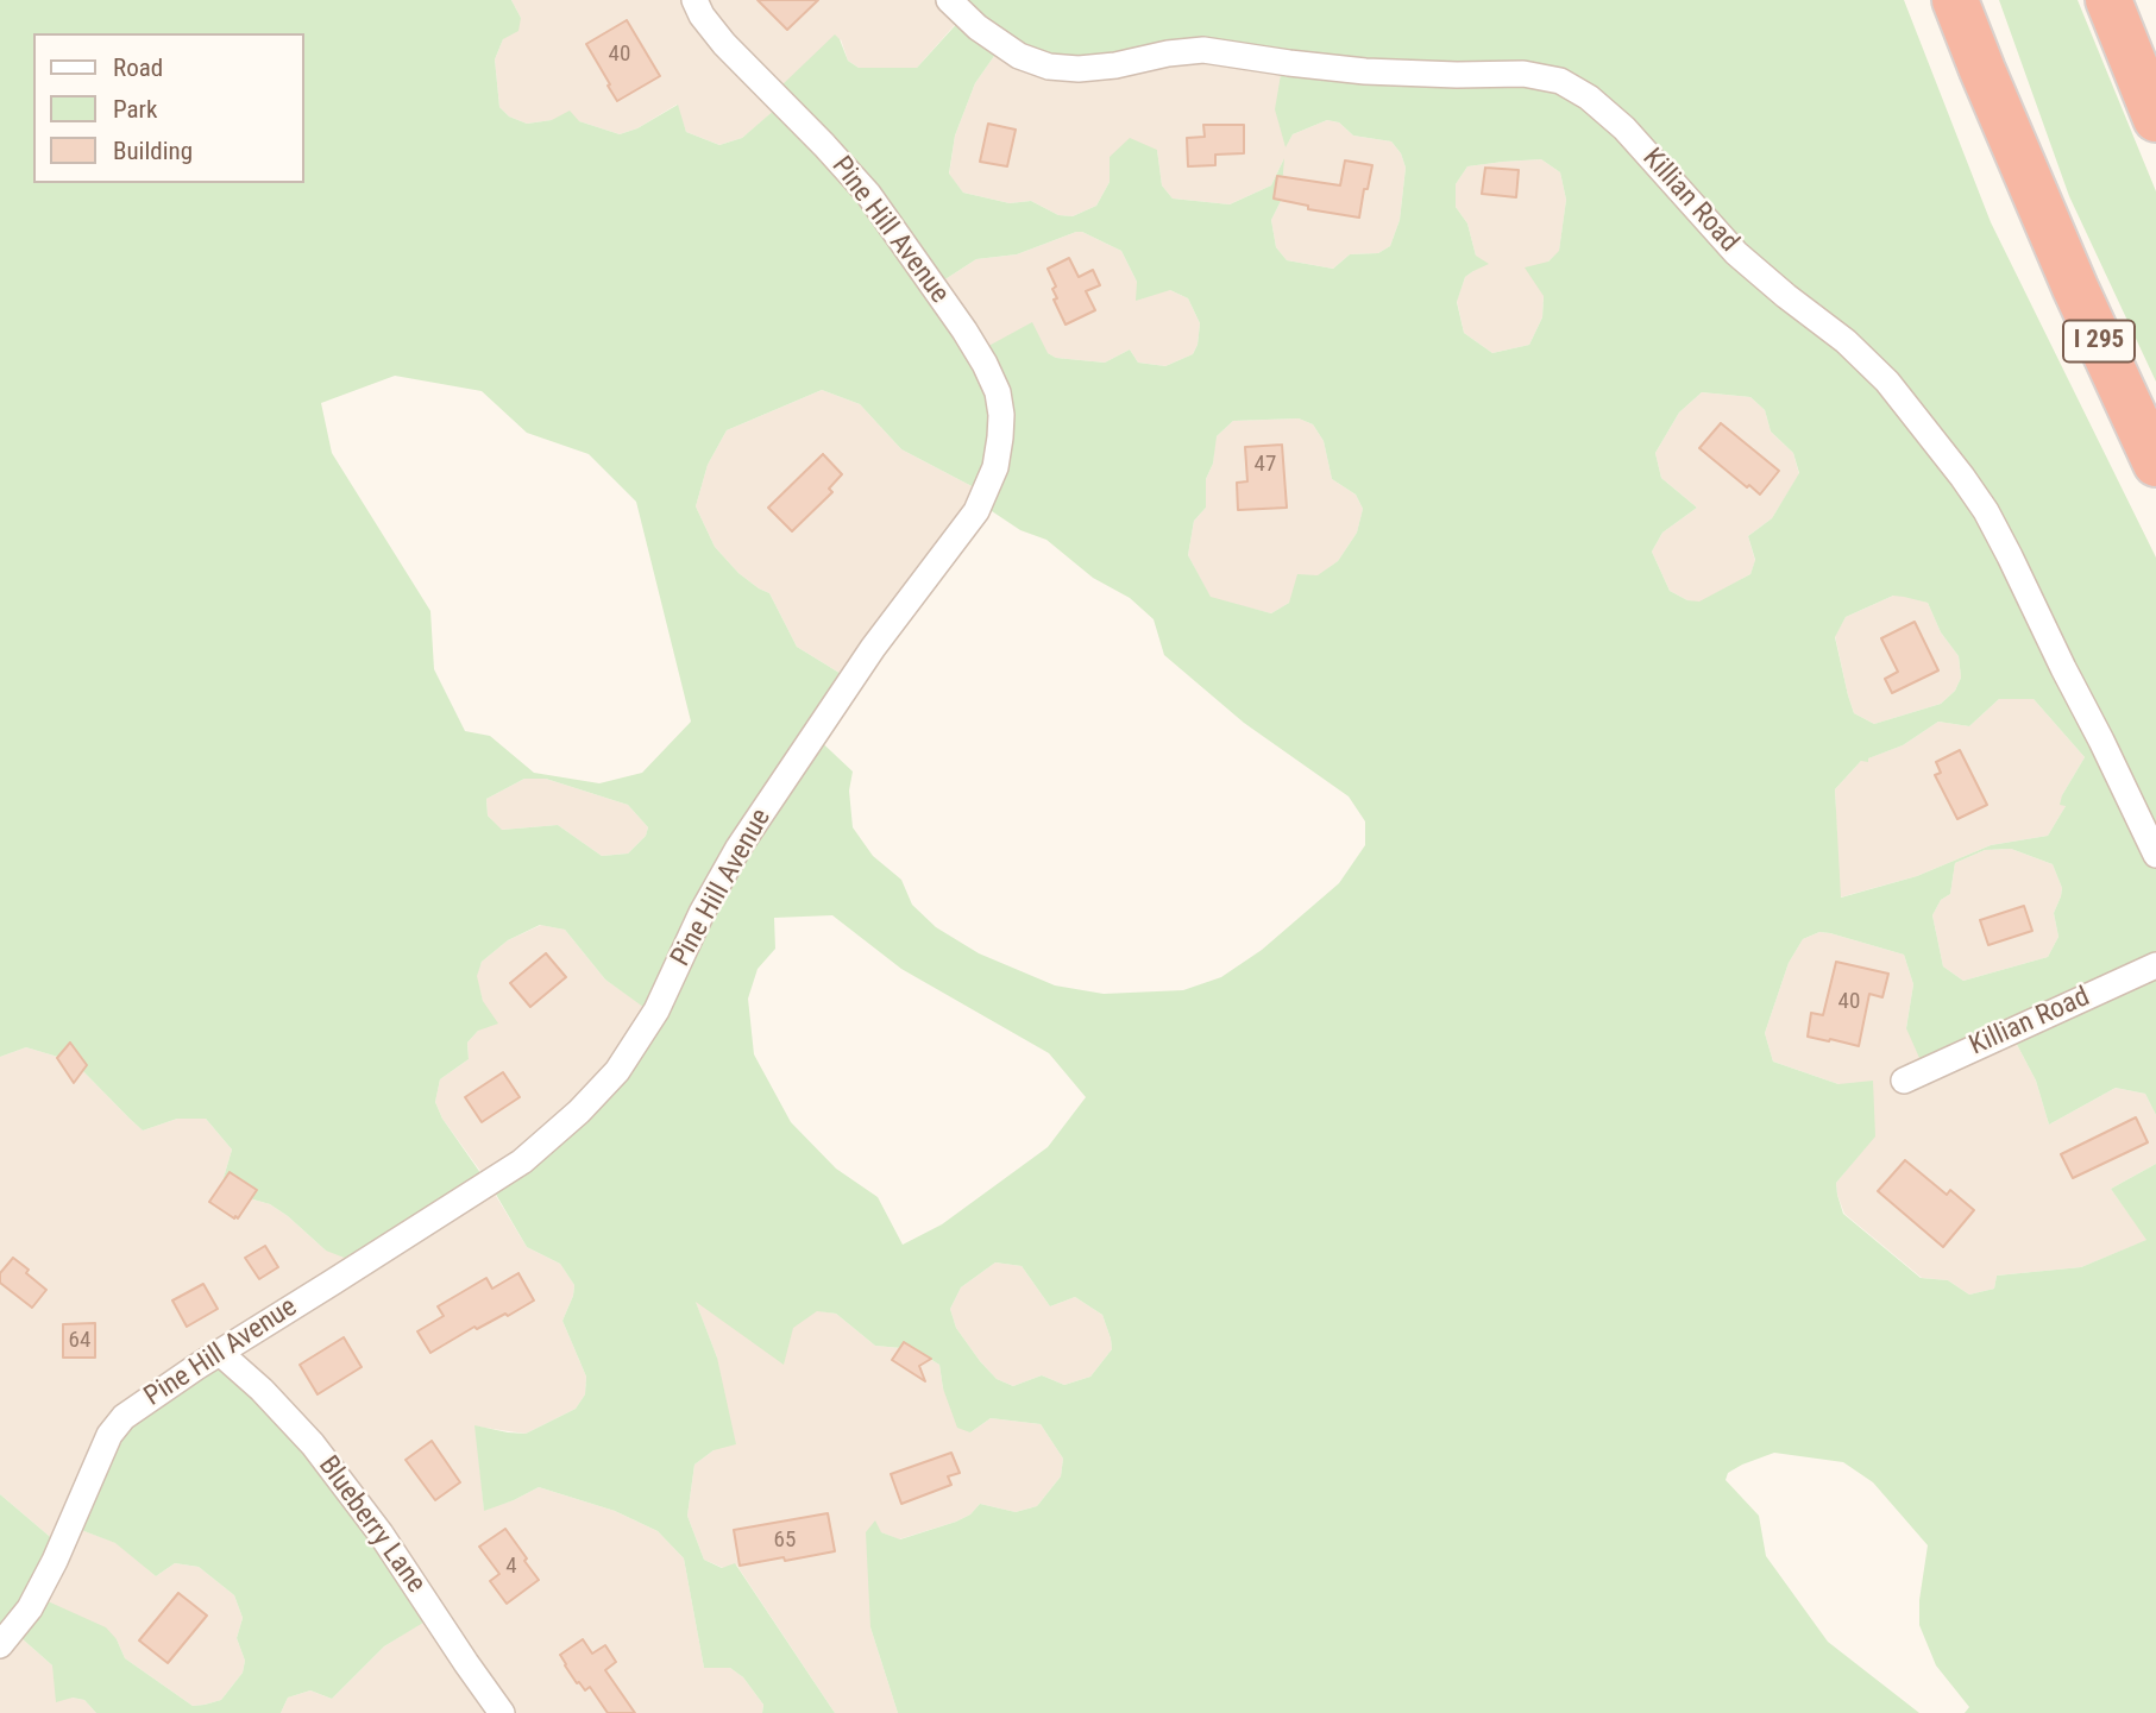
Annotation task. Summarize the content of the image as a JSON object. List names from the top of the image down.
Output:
{
  "streets": {
    "highway": ["I 295"],
    "street": ["Killian Road", "Pine Hill Avenue", "Blueberry Lane"]
  },
  "crossings": [
    ["Pine Hill Avenue", "Blueberry Lane"]
  ],
  "house_numbers": [
    "40",
    "47",
    "40",
    "64",
    "65",
    "4"
  ],
  "legend": ["Road", "Park", "Building"]
}
